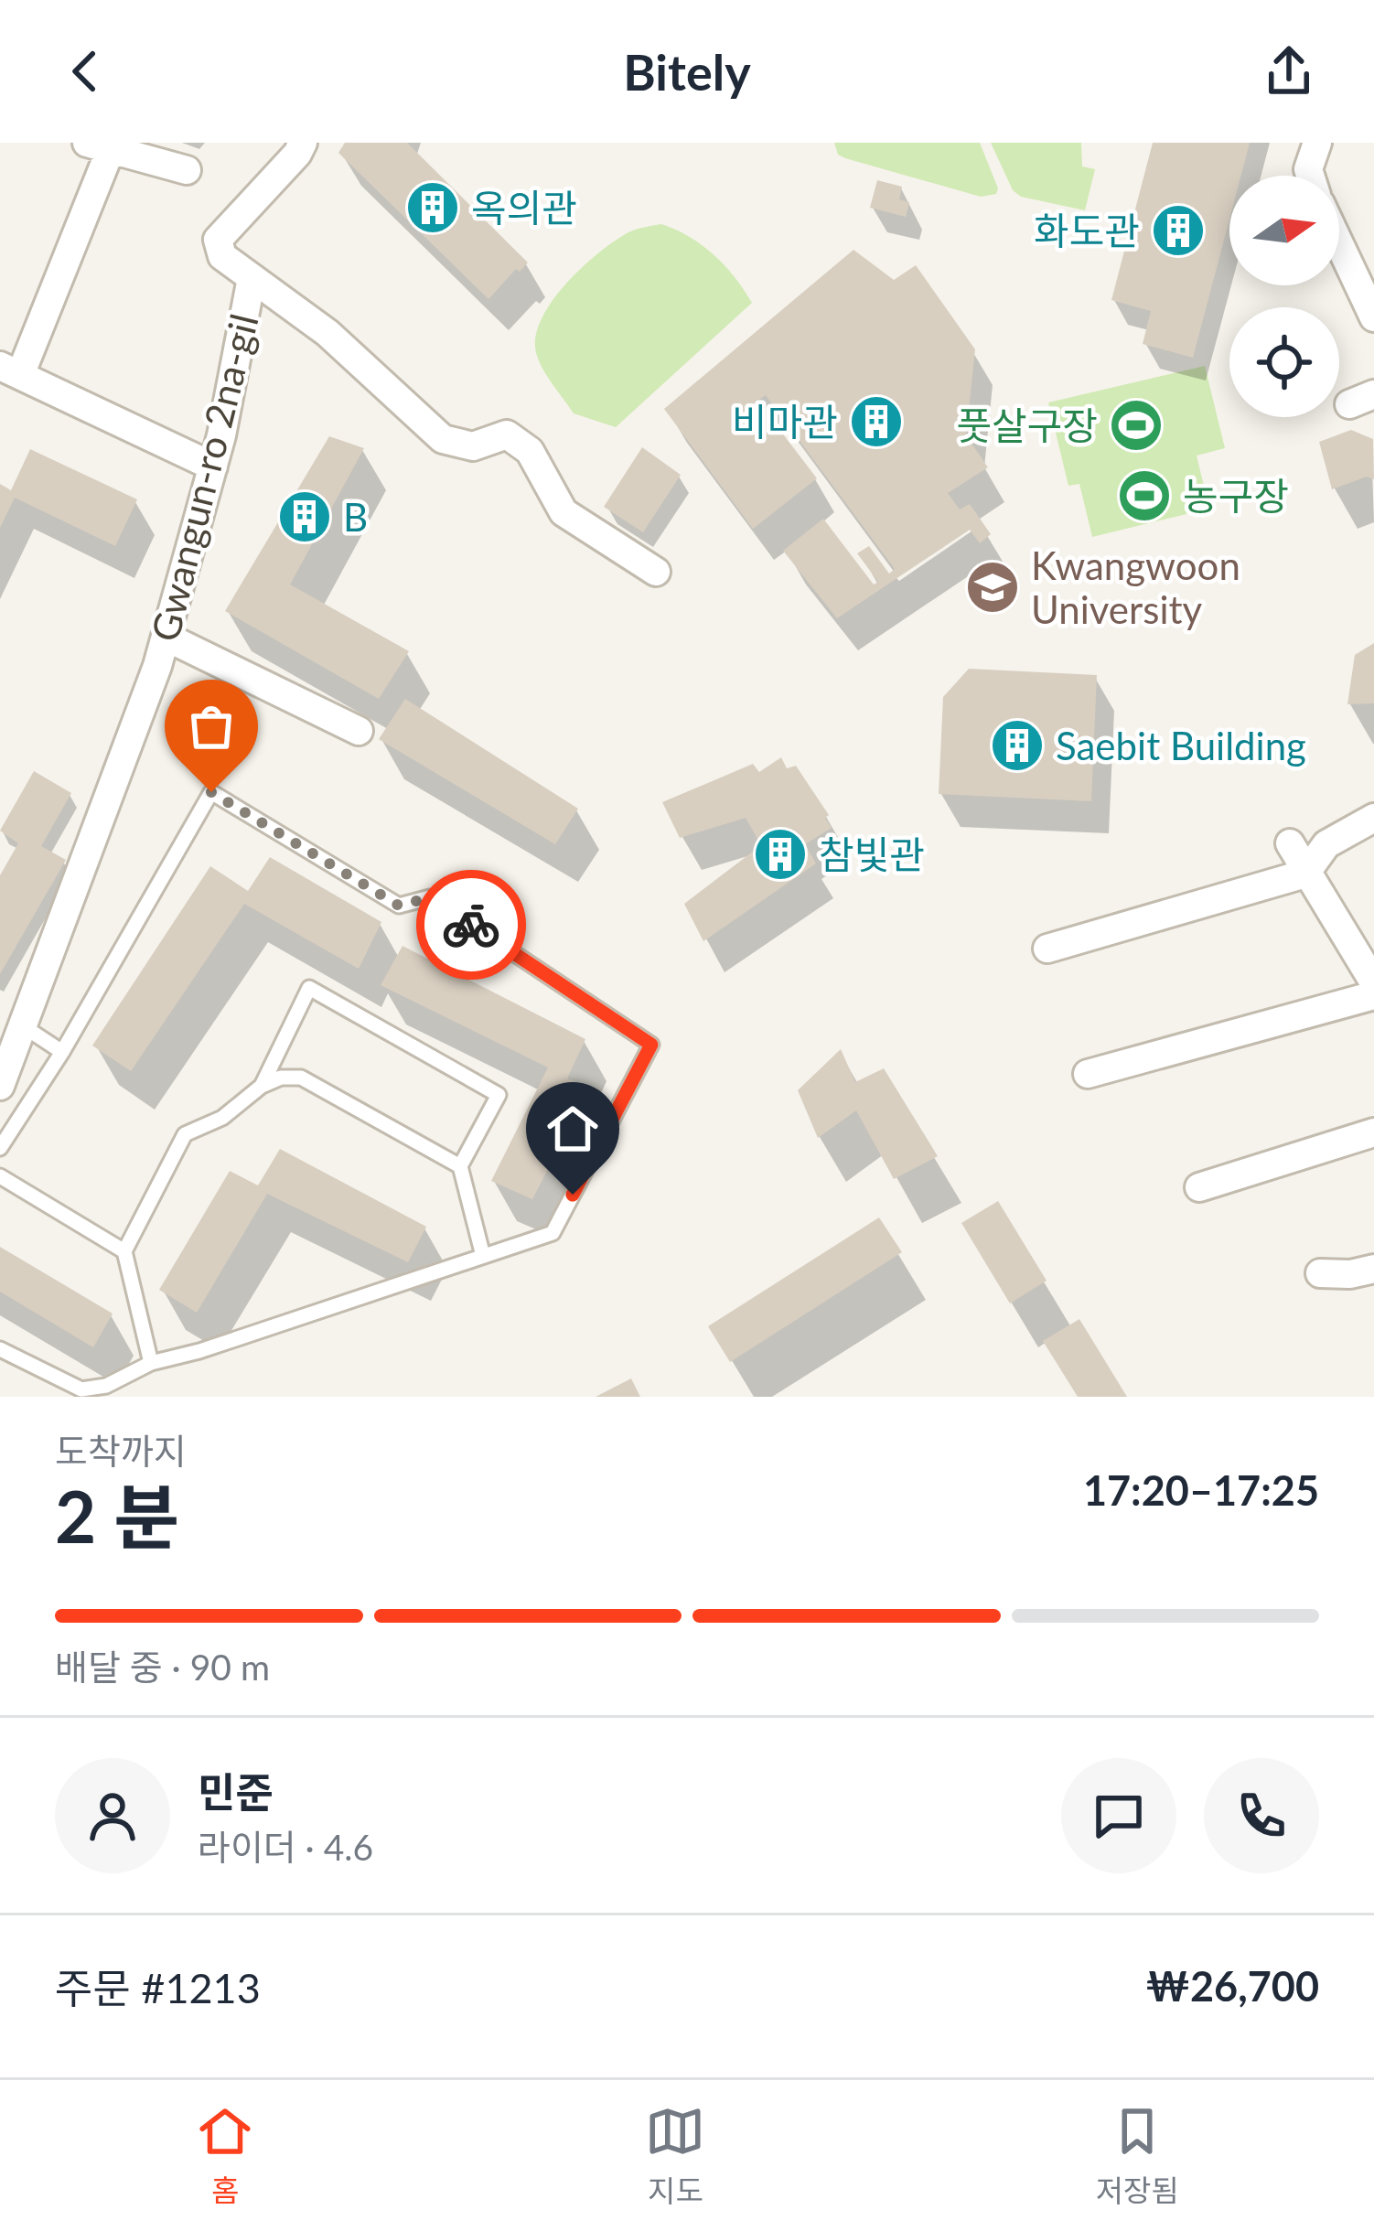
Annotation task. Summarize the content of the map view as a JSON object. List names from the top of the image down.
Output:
{
  "streets": {
    "street": ["Gwangun-ro 2na-gil"]
  },
  "places": {
    "building": [
      "옥의관",
      "화도관",
      "비마관",
      "B",
      "Saebit Building",
      "참빛관"
    ],
    "sports": ["풋살구장", "농구장"],
    "school or university": ["Kwangwoon University"]
  },
  "north": "right",
  "page": {
    "header": "Bitely",
    "heading": ["2 분", "도착까지", "17:20–17:25"],
    "panel": [
      "민준",
      "라이더 · 4.6",
      "주문 #1213",
      "₩26,700"
    ],
    "bar": "배달 중 · 90 m",
    "tabs": ["홈", "지도", "저장됨"]
  }
}
